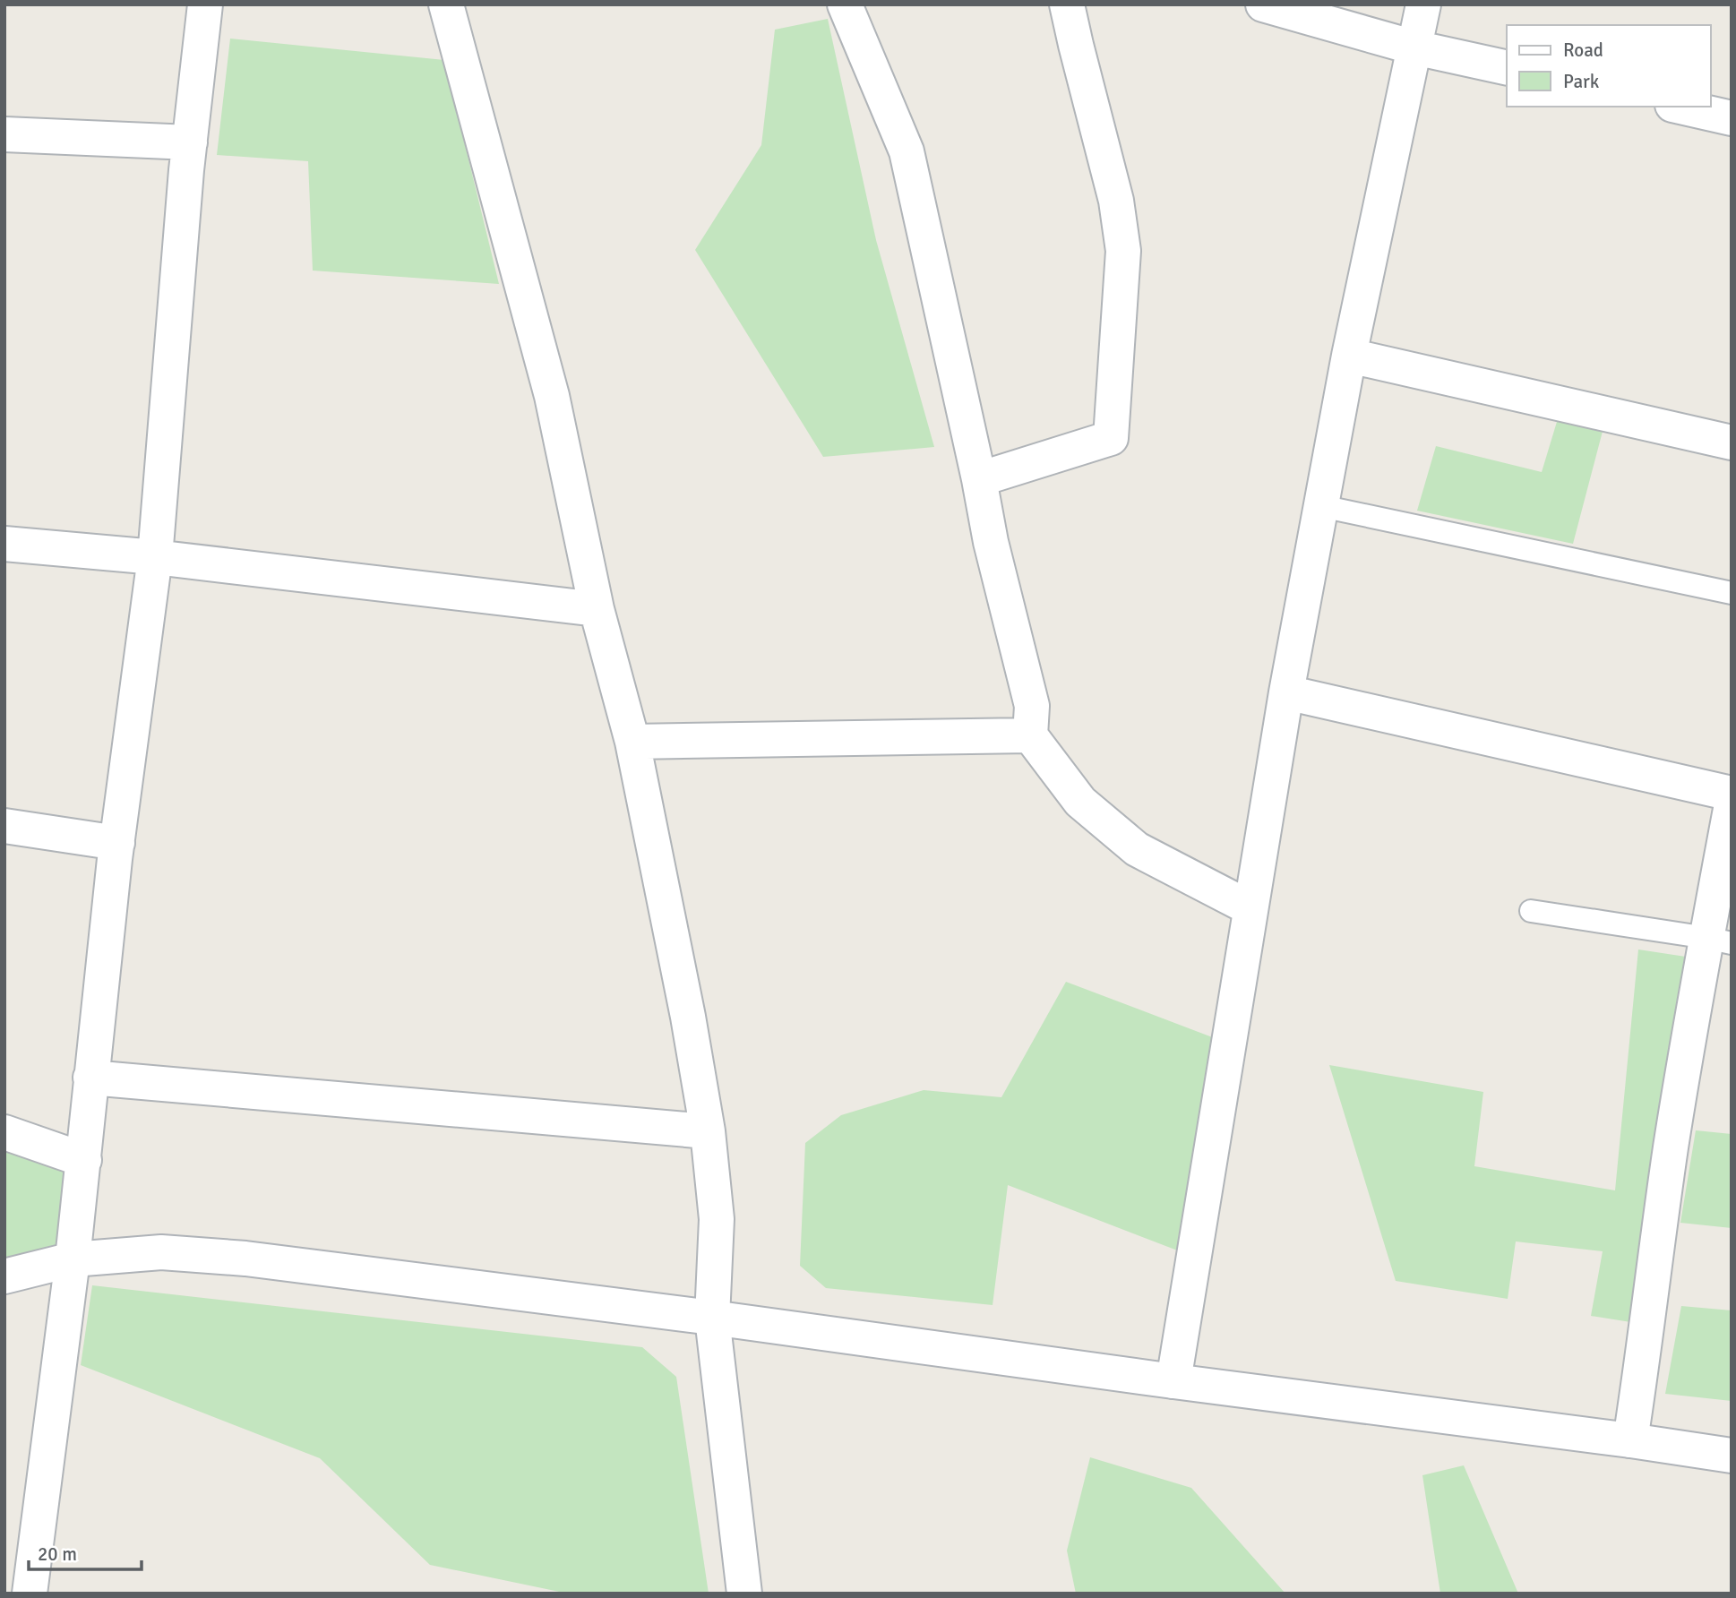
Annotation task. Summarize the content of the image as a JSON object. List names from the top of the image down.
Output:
{
  "legend": ["Road", "Park"],
  "scale_bar": "20 m"
}
